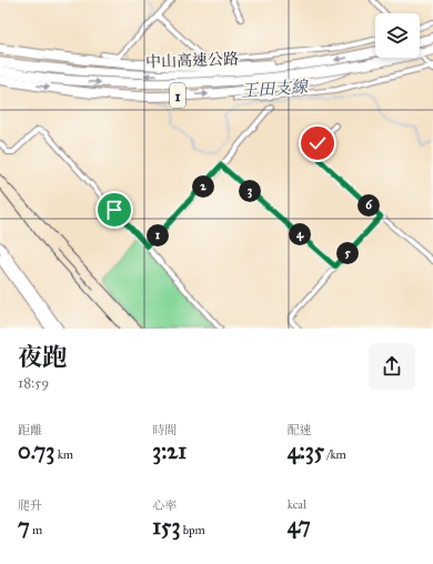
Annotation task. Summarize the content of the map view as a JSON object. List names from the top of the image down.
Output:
{
  "streets": {
    "highway": ["中山高速公路", "1"]
  },
  "water": ["王田支線"],
  "page": {
    "pins": [
      "2",
      "3",
      "6",
      "4",
      "1",
      "5"
    ],
    "heading": ["夜跑", "18:59"],
    "stats": [
      ["距離", "0.73 km"],
      ["時間", "3:21"],
      ["配速", "4:35 /km"],
      ["爬升", "7 m"],
      ["心率", "153 bpm"],
      ["kcal", "47"]
    ]
  }
}
